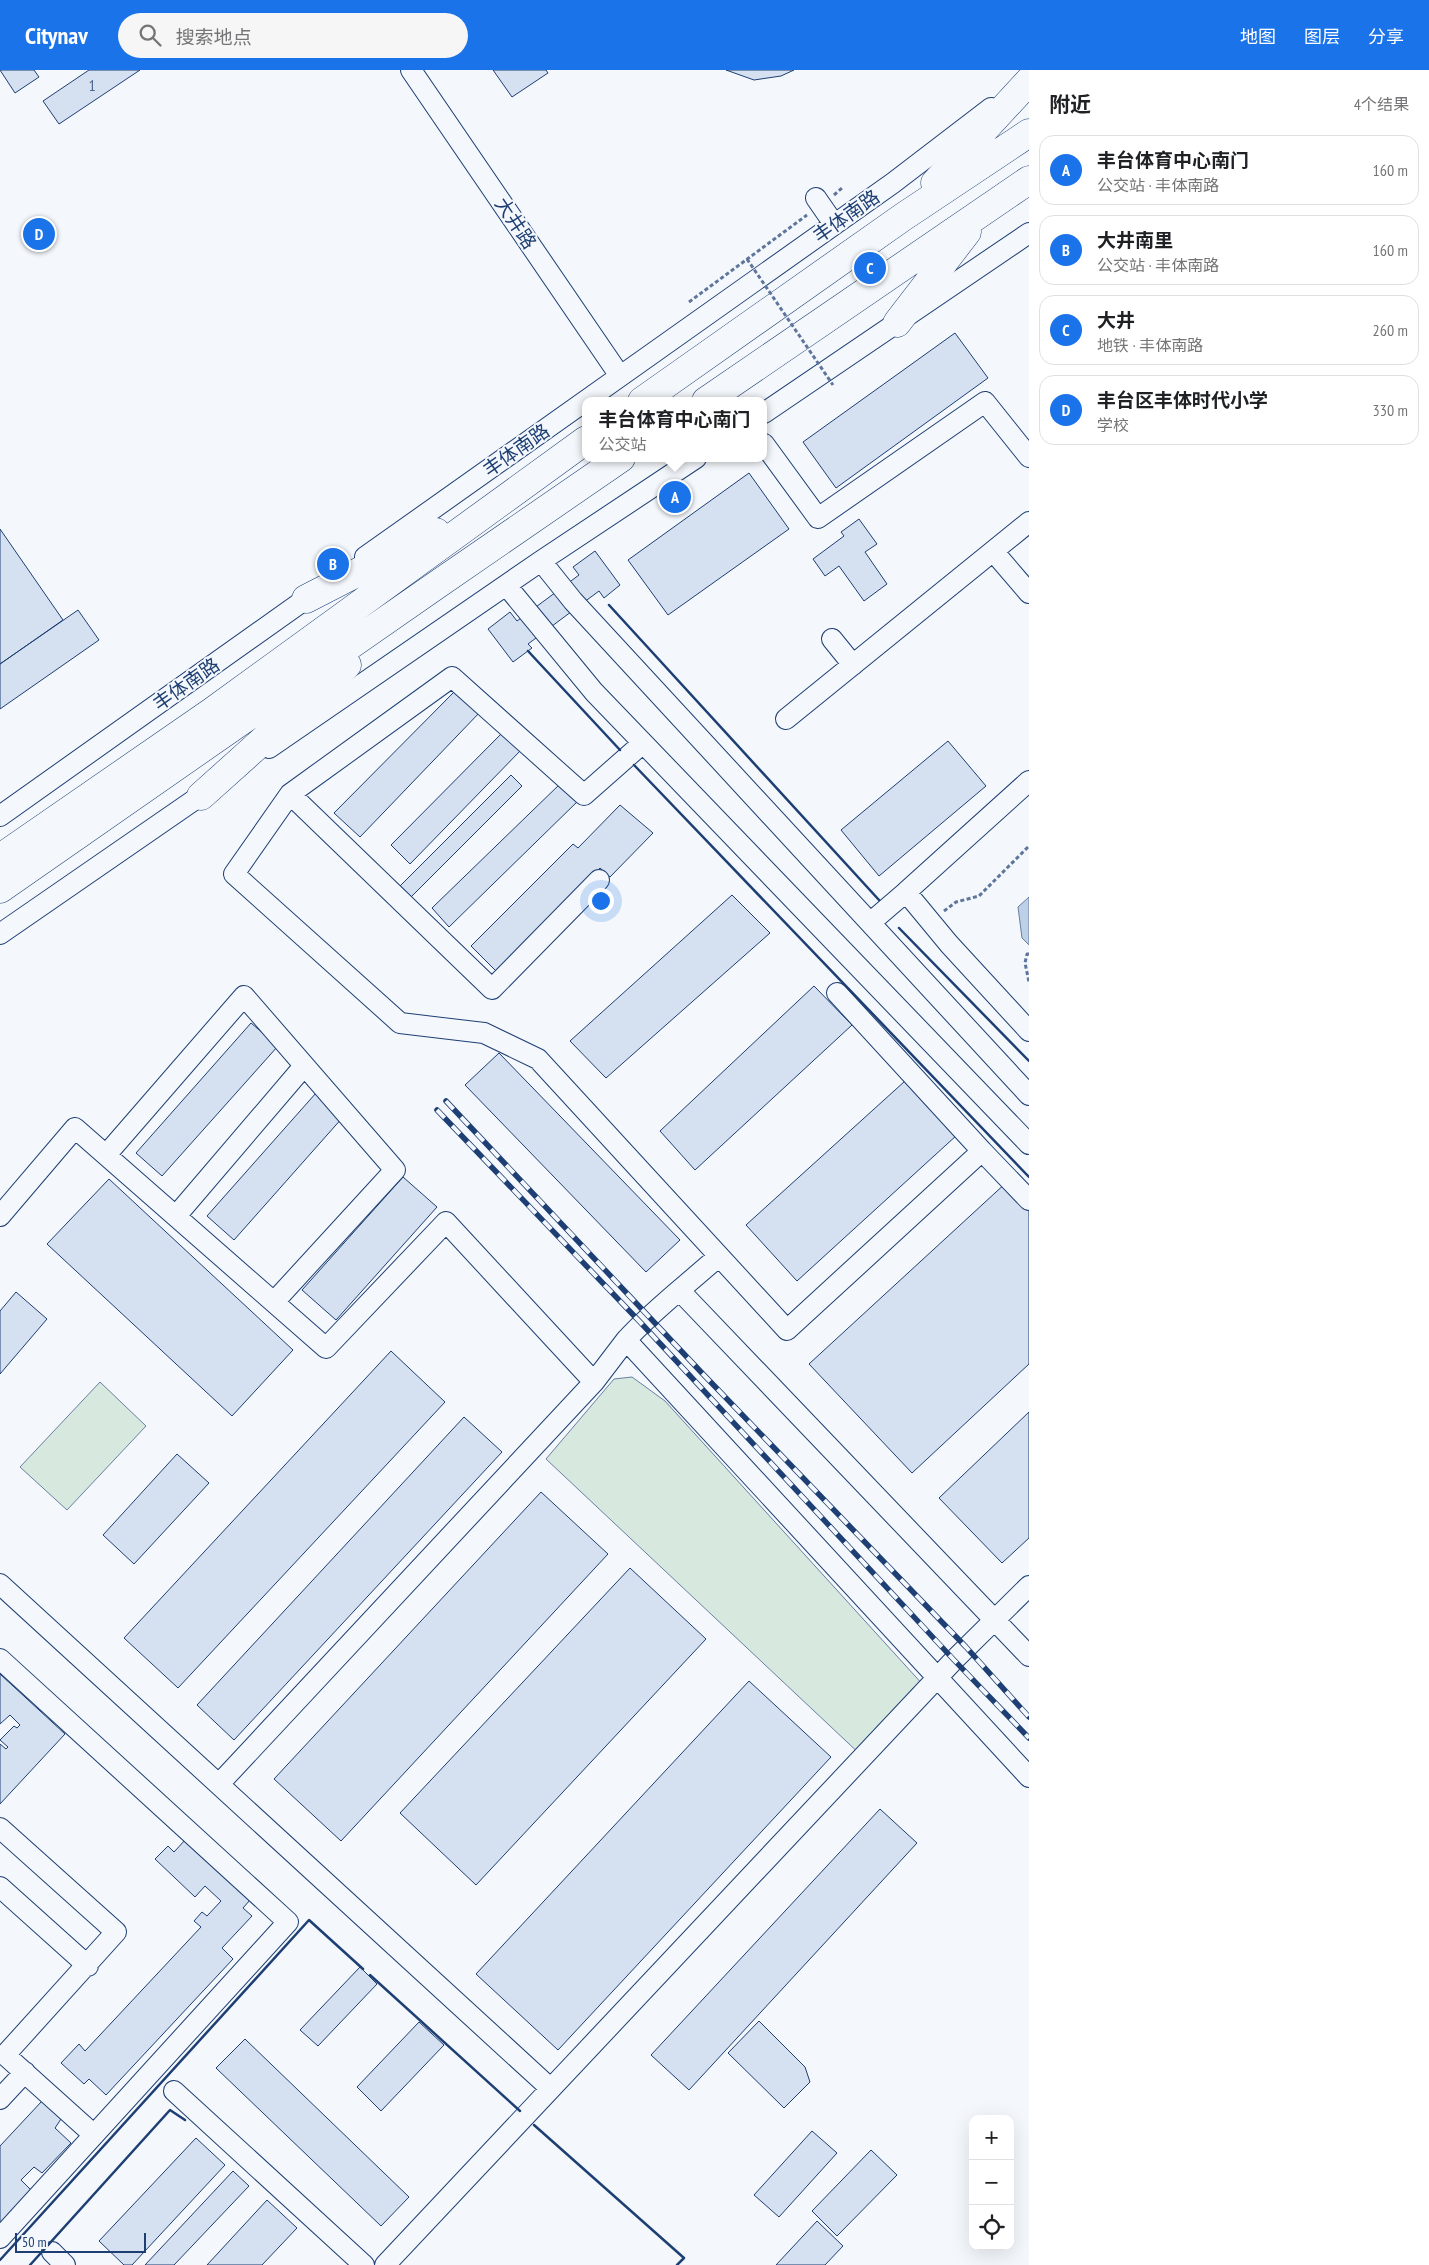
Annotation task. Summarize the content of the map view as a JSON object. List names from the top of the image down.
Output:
{
  "streets": {
    "highway": ["丰体南路"],
    "street": ["大井路"]
  },
  "crossings": [
    ["丰体南路", "大井路"]
  ],
  "house_numbers": ["1"],
  "scale_bar": "50 m",
  "page": {
    "header": "Citynav",
    "search": "搜索地点",
    "nav": ["地图", "图层", "分享"],
    "heading": ["附近", "4个结果"],
    "list": [
      {
        "mark": "A",
        "name": "丰台体育中心南门",
        "note": "公交站 · 丰体南路",
        "value": "160 m"
      },
      {
        "mark": "B",
        "name": "大井南里",
        "note": "公交站 · 丰体南路",
        "value": "160 m"
      },
      {
        "mark": "C",
        "name": "大井",
        "note": "地铁 · 丰体南路",
        "value": "260 m"
      },
      {
        "mark": "D",
        "name": "丰台区丰体时代小学",
        "note": "学校",
        "value": "330 m"
      }
    ],
    "pins": [
      "D",
      "C",
      "A",
      "B"
    ],
    "popup": ["丰台体育中心南门", "公交站"],
    "map_buttons": ["+", "−"],
    "scale": "50 m"
  }
}
